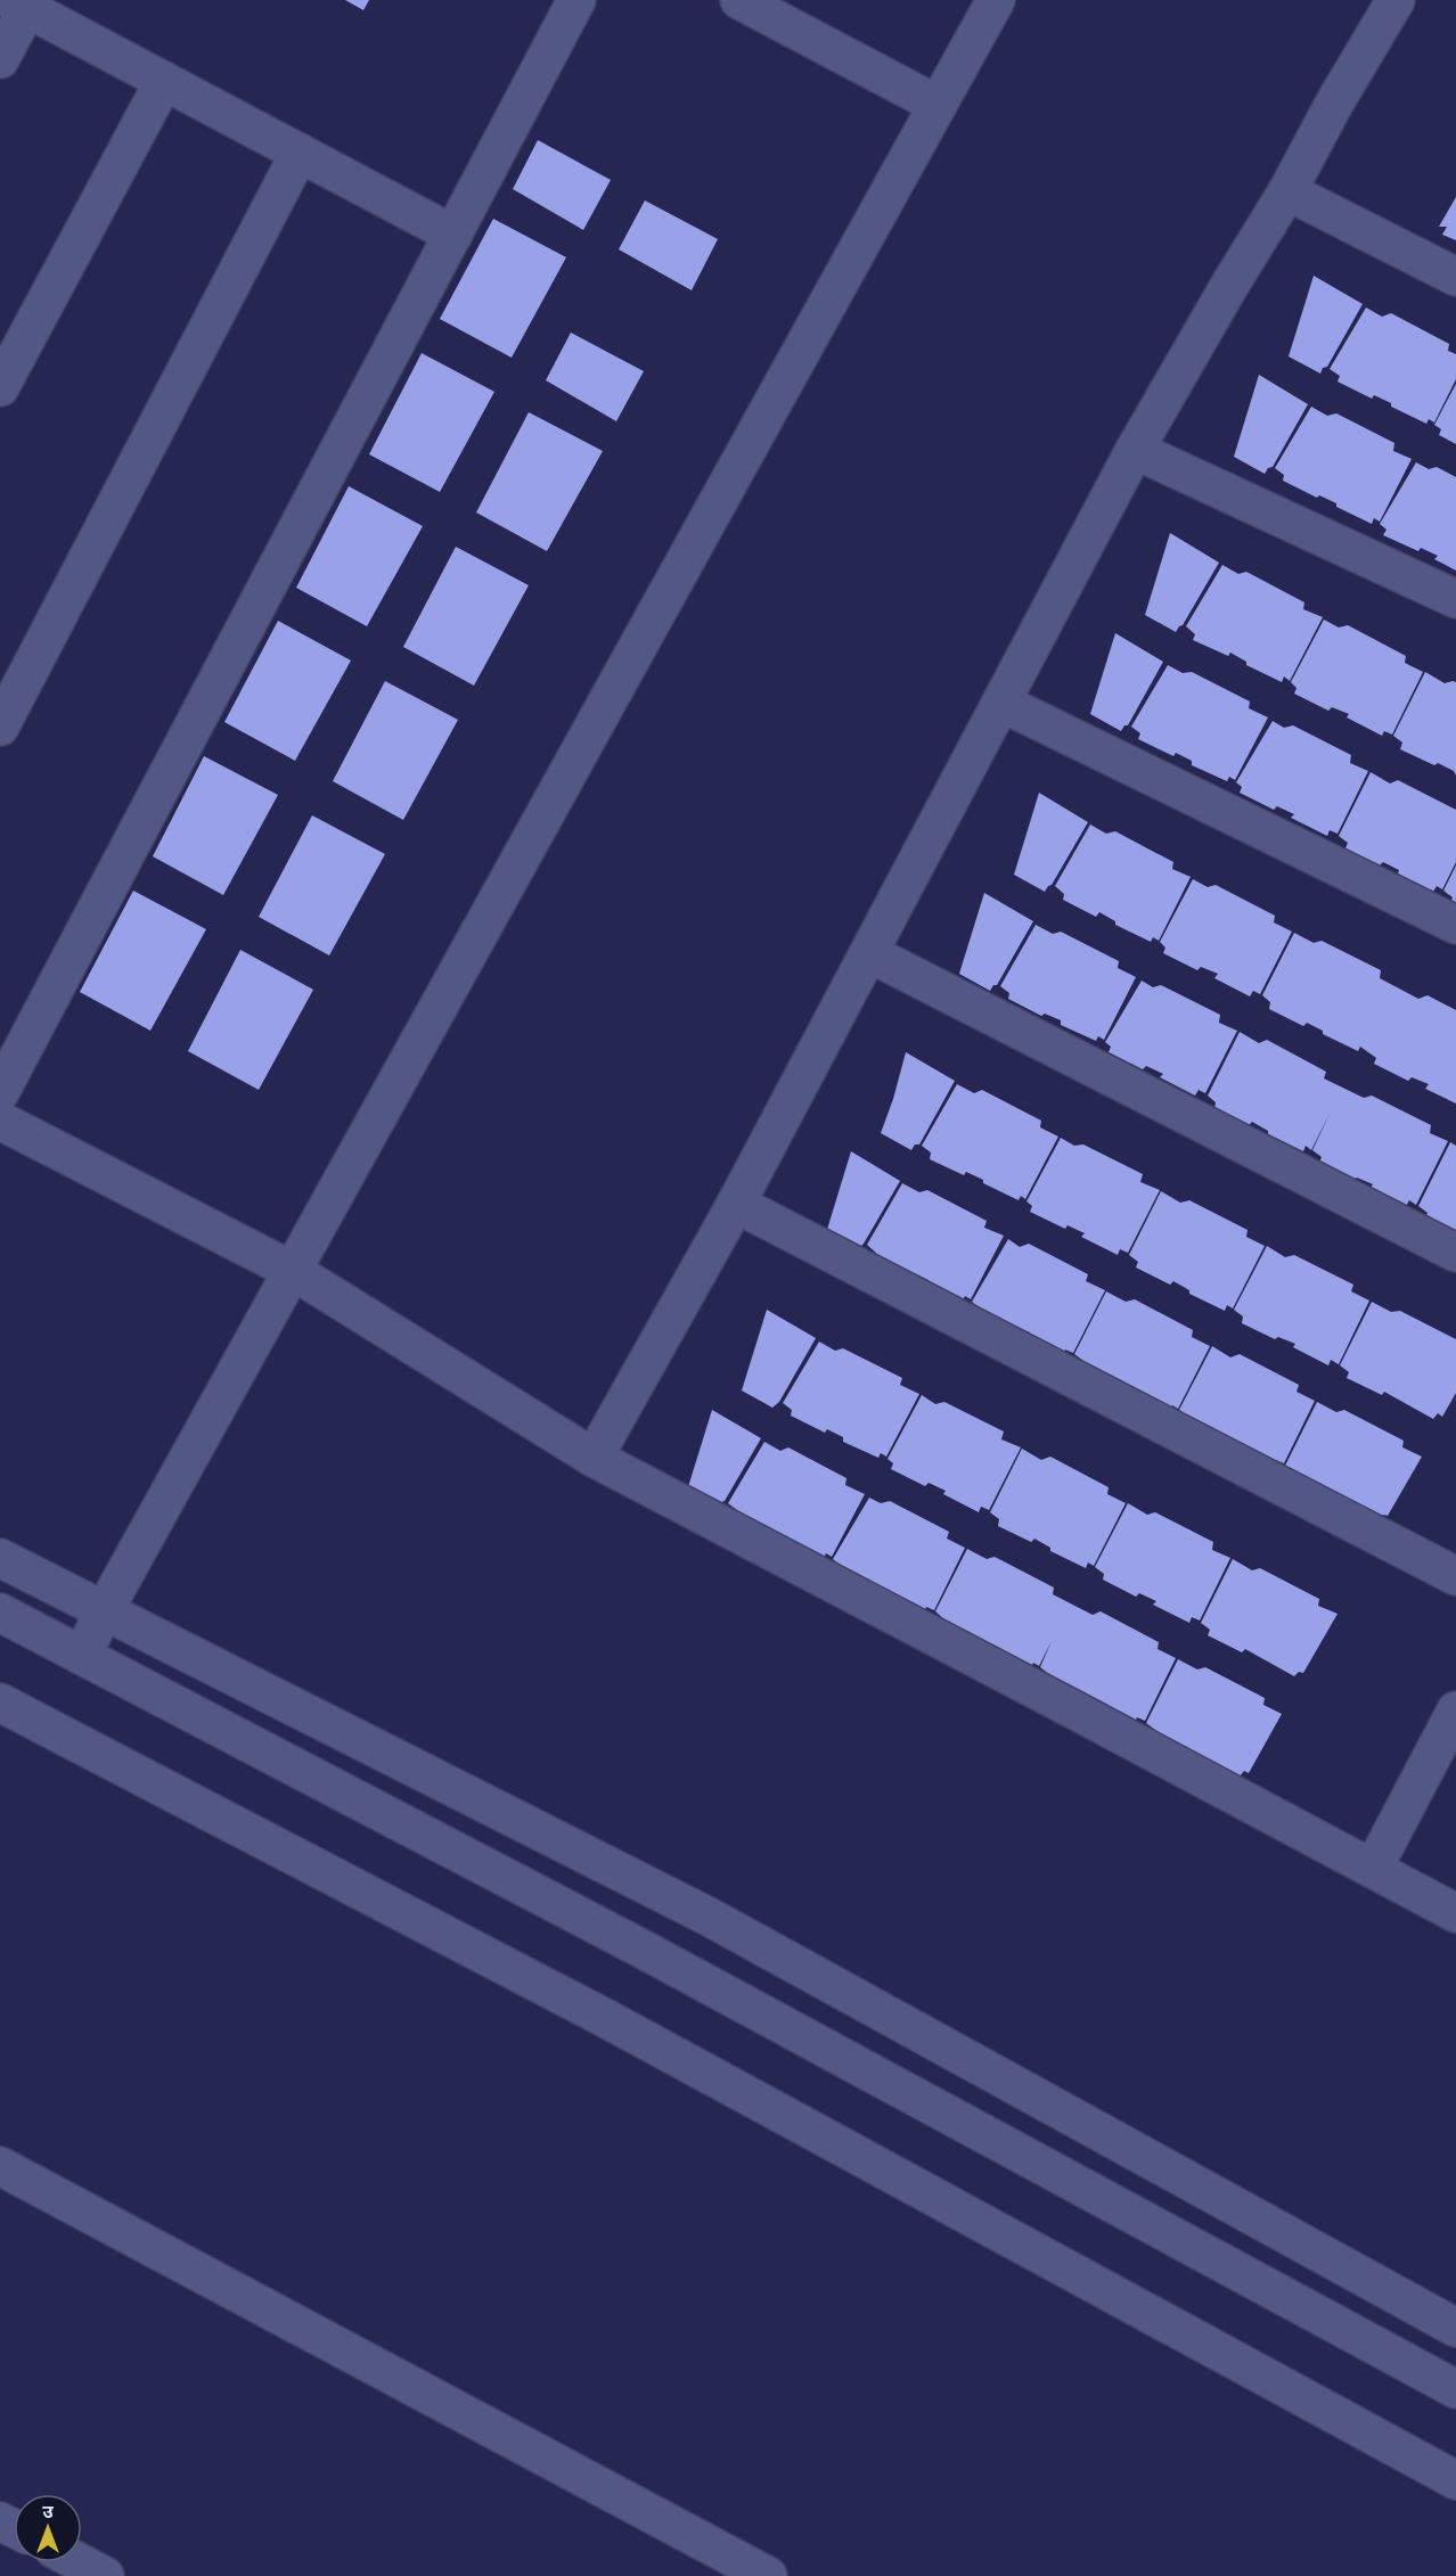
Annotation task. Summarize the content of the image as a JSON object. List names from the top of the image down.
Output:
{
  "north": "top"
}
